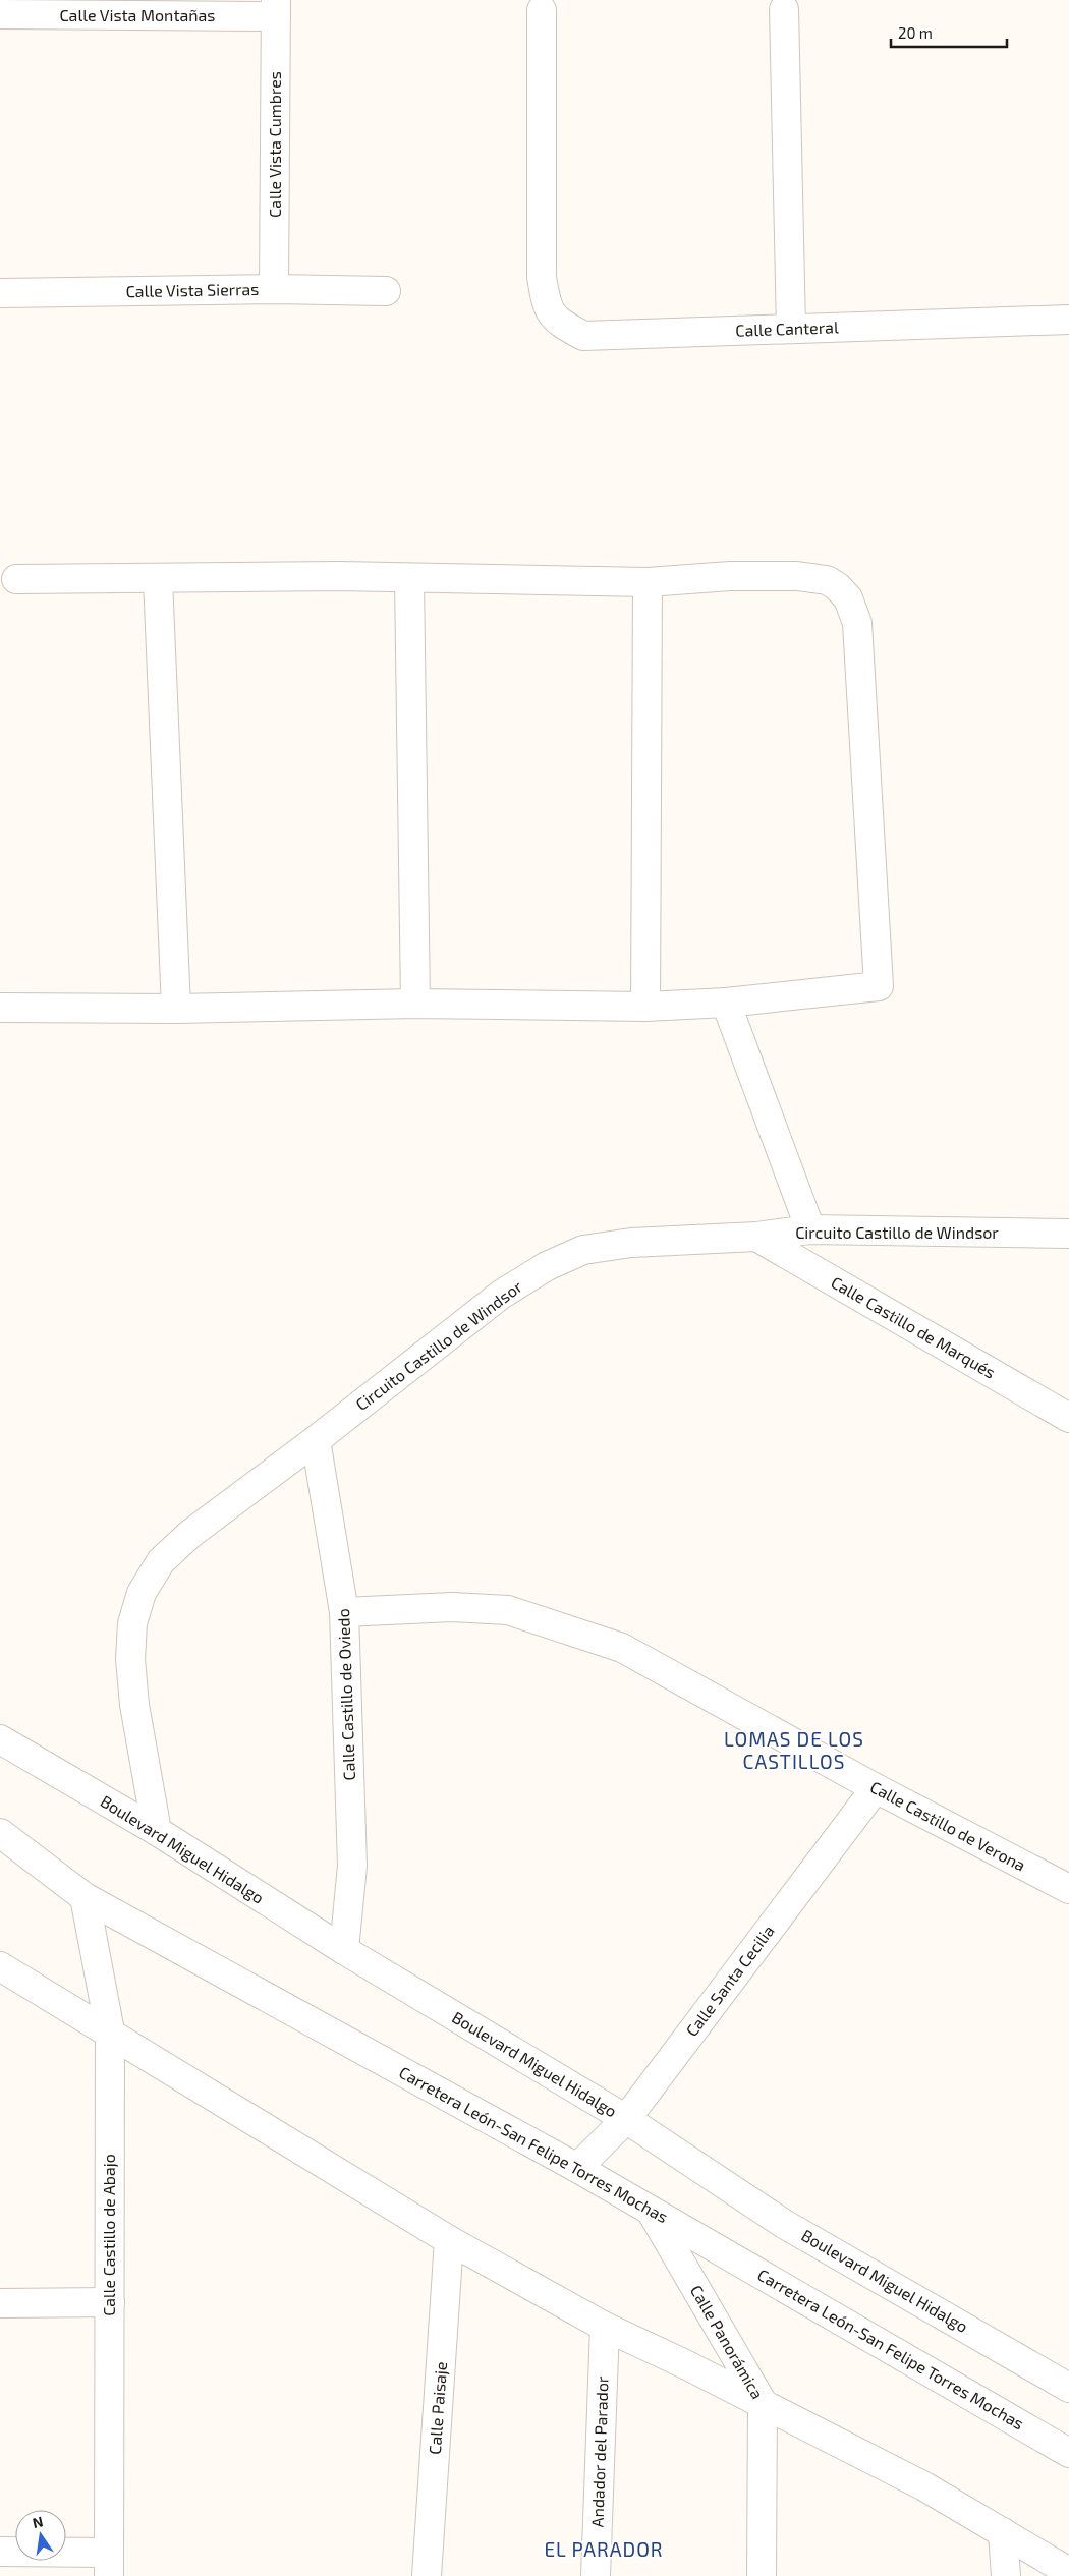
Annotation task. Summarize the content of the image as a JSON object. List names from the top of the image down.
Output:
{
  "streets": {
    "street": [
      "Calle Vista Montañas",
      "Calle Vista Cumbres",
      "Calle Vista Sierras",
      "Calle Canteral",
      "Circuito Castillo de Windsor",
      "Calle Castillo de Marqués",
      "Calle Castillo de Oviedo",
      "Calle Castillo de Verona",
      "Boulevard Miguel Hidalgo",
      "Calle Santa Cecilia",
      "Carretera León-San Felipe Torres Mochas",
      "Calle Castillo de Abajo",
      "Calle Panorámica",
      "Calle Paisaje",
      "Andador del Parador"
    ]
  },
  "crossings": [
    ["Calle Vista Montañas", "Calle Vista Cumbres"],
    ["Calle Vista Cumbres", "Calle Vista Sierras"],
    ["Circuito Castillo de Windsor", "Calle Castillo de Marqués"],
    ["Circuito Castillo de Windsor", "Calle Castillo de Oviedo"],
    ["Circuito Castillo de Windsor", "Boulevard Miguel Hidalgo"],
    ["Calle Castillo de Oviedo", "Calle Castillo de Verona"],
    ["Calle Castillo de Oviedo", "Boulevard Miguel Hidalgo"],
    ["Calle Castillo de Verona", "Calle Santa Cecilia"],
    ["Boulevard Miguel Hidalgo", "Calle Santa Cecilia"],
    ["Calle Santa Cecilia", "Carretera León-San Felipe Torres Mochas"],
    ["Carretera León-San Felipe Torres Mochas", "Calle Castillo de Abajo"],
    ["Carretera León-San Felipe Torres Mochas", "Calle Panorámica"]
  ],
  "districts": ["LOMAS DE LOS CASTILLOS", "EL PARADOR"],
  "scale_bar": "20 m",
  "north": "top"
}
